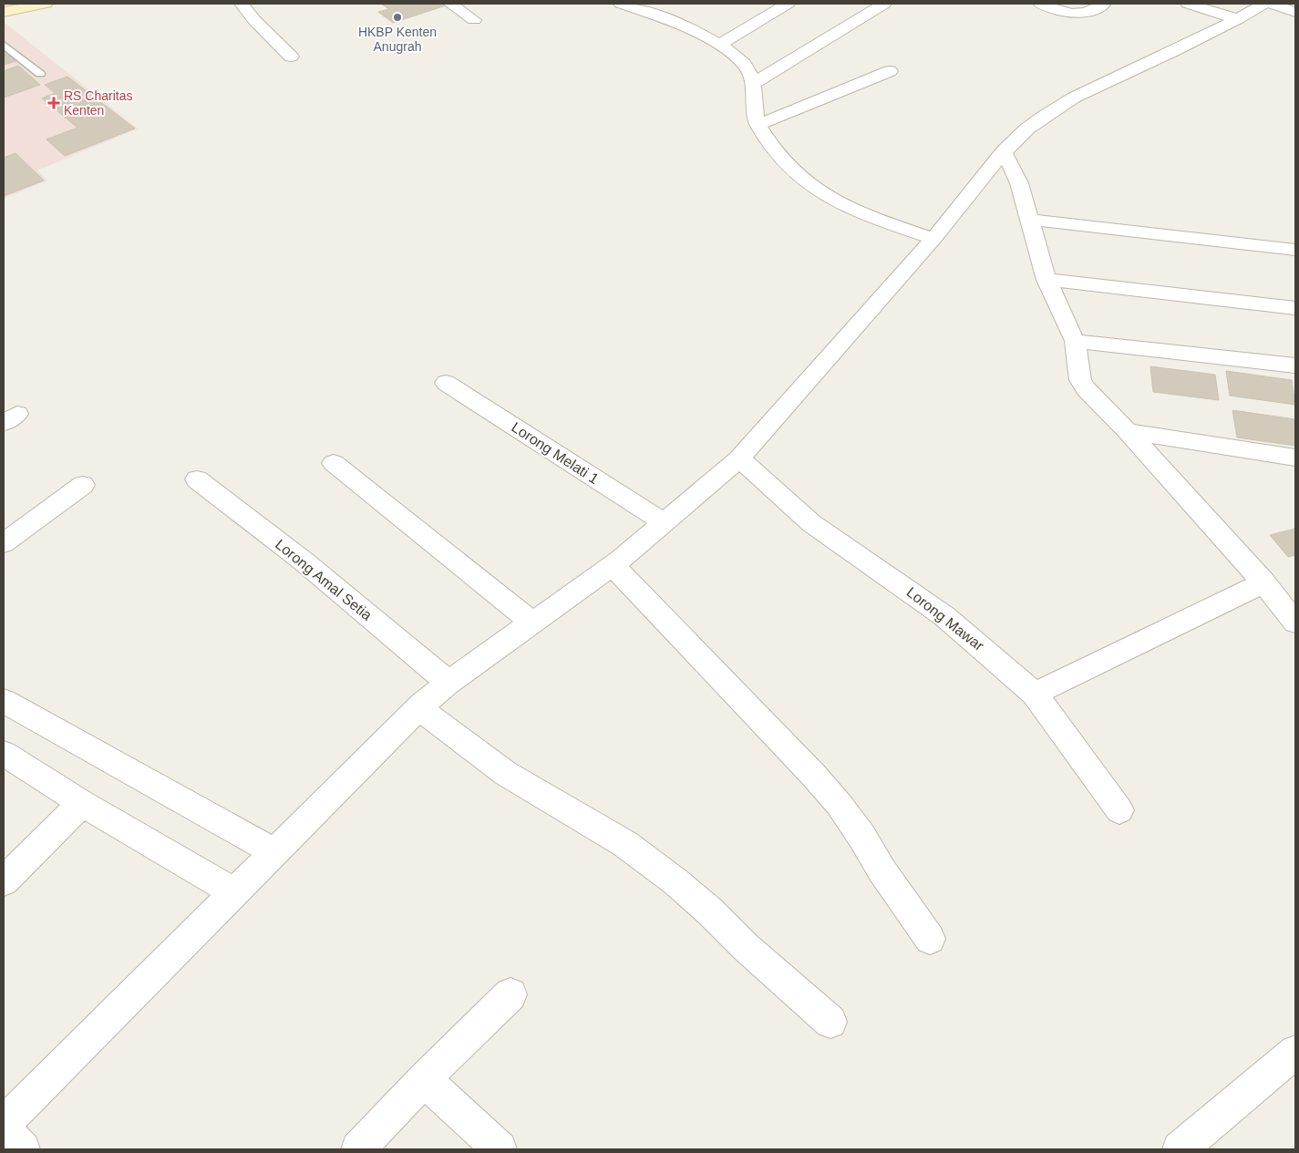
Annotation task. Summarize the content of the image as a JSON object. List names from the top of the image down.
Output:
{
  "streets": {
    "street": ["Lorong Melati 1", "Lorong Amal Setia", "Lorong Mawar"]
  },
  "places": {
    "other": ["HKBP Kenten Anugrah"],
    "health": ["RS Charitas Kenten"]
  }
}
